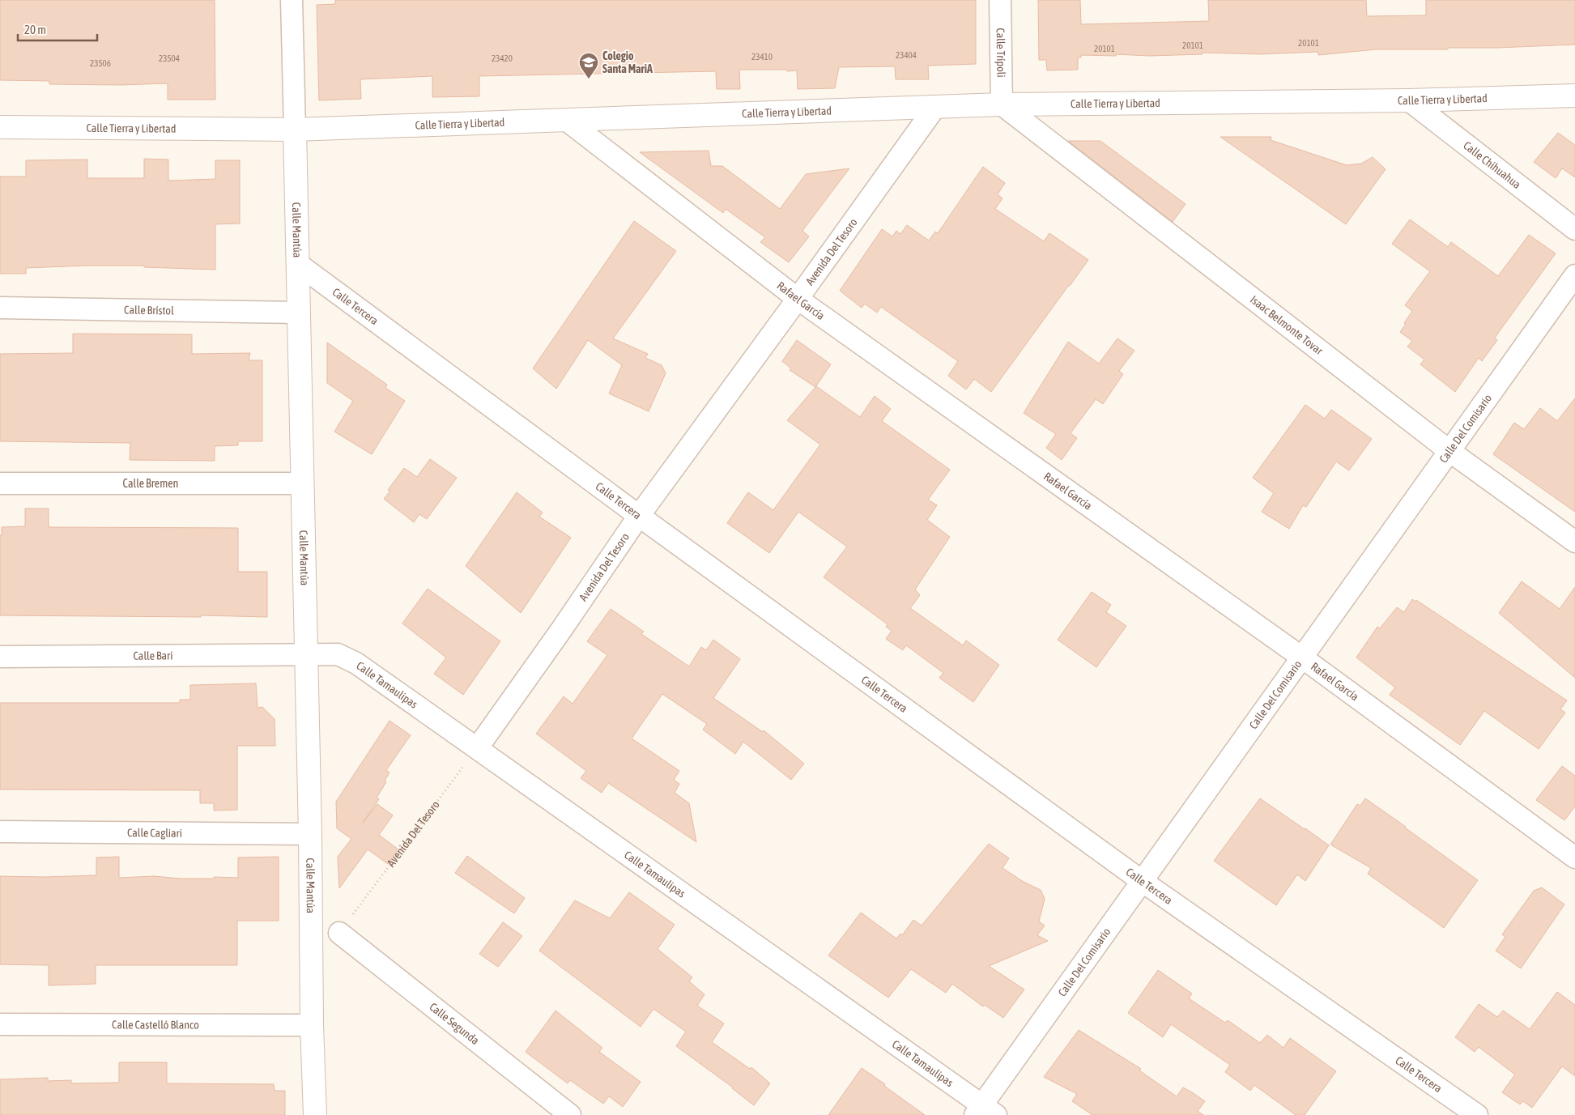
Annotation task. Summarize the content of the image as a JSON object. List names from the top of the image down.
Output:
{
  "streets": {
    "street": [
      "Calle Trípoli",
      "Calle Tierra y Libertad",
      "Calle Chihuahua",
      "Calle Mantúa",
      "Avenida Del Tesoro",
      "Rafael García",
      "Calle Tercera",
      "Calle Brístol",
      "Isaac Belmonte Tovar",
      "Calle Del Comisario",
      "Calle Bremen",
      "Calle Barí",
      "Calle Tamaulipas",
      "Calle Cagliari",
      "Calle Segunda",
      "Calle Castelló Blanco"
    ]
  },
  "crossings": [
    ["Calle Trípoli", "Calle Tierra y Libertad"],
    ["Calle Trípoli", "Isaac Belmonte Tovar"],
    ["Calle Tierra y Libertad", "Calle Chihuahua"],
    ["Calle Tierra y Libertad", "Calle Mantúa"],
    ["Calle Tierra y Libertad", "Avenida Del Tesoro"],
    ["Calle Tierra y Libertad", "Rafael García"],
    ["Calle Tierra y Libertad", "Isaac Belmonte Tovar"],
    ["Calle Mantúa", "Calle Tercera"],
    ["Calle Mantúa", "Calle Brístol"],
    ["Calle Mantúa", "Calle Bremen"],
    ["Calle Mantúa", "Calle Barí"],
    ["Calle Mantúa", "Calle Tamaulipas"],
    ["Calle Mantúa", "Calle Cagliari"],
    ["Calle Mantúa", "Calle Castelló Blanco"],
    ["Avenida Del Tesoro", "Rafael García"],
    ["Avenida Del Tesoro", "Calle Tercera"],
    ["Avenida Del Tesoro", "Calle Tamaulipas"],
    ["Avenida Del Tesoro", "Calle Segunda"],
    ["Rafael García", "Calle Del Comisario"],
    ["Calle Tercera", "Calle Del Comisario"],
    ["Isaac Belmonte Tovar", "Calle Del Comisario"],
    ["Calle Del Comisario", "Calle Tamaulipas"],
    ["Calle Barí", "Calle Tamaulipas"]
  ],
  "places": {
    "school or university": ["Colegio Santa MariA"]
  },
  "house_numbers": [
    "20101",
    "20101",
    "20101",
    "23404",
    "23410",
    "23504",
    "23420",
    "23506"
  ],
  "scale_bar": "20 m"
}
